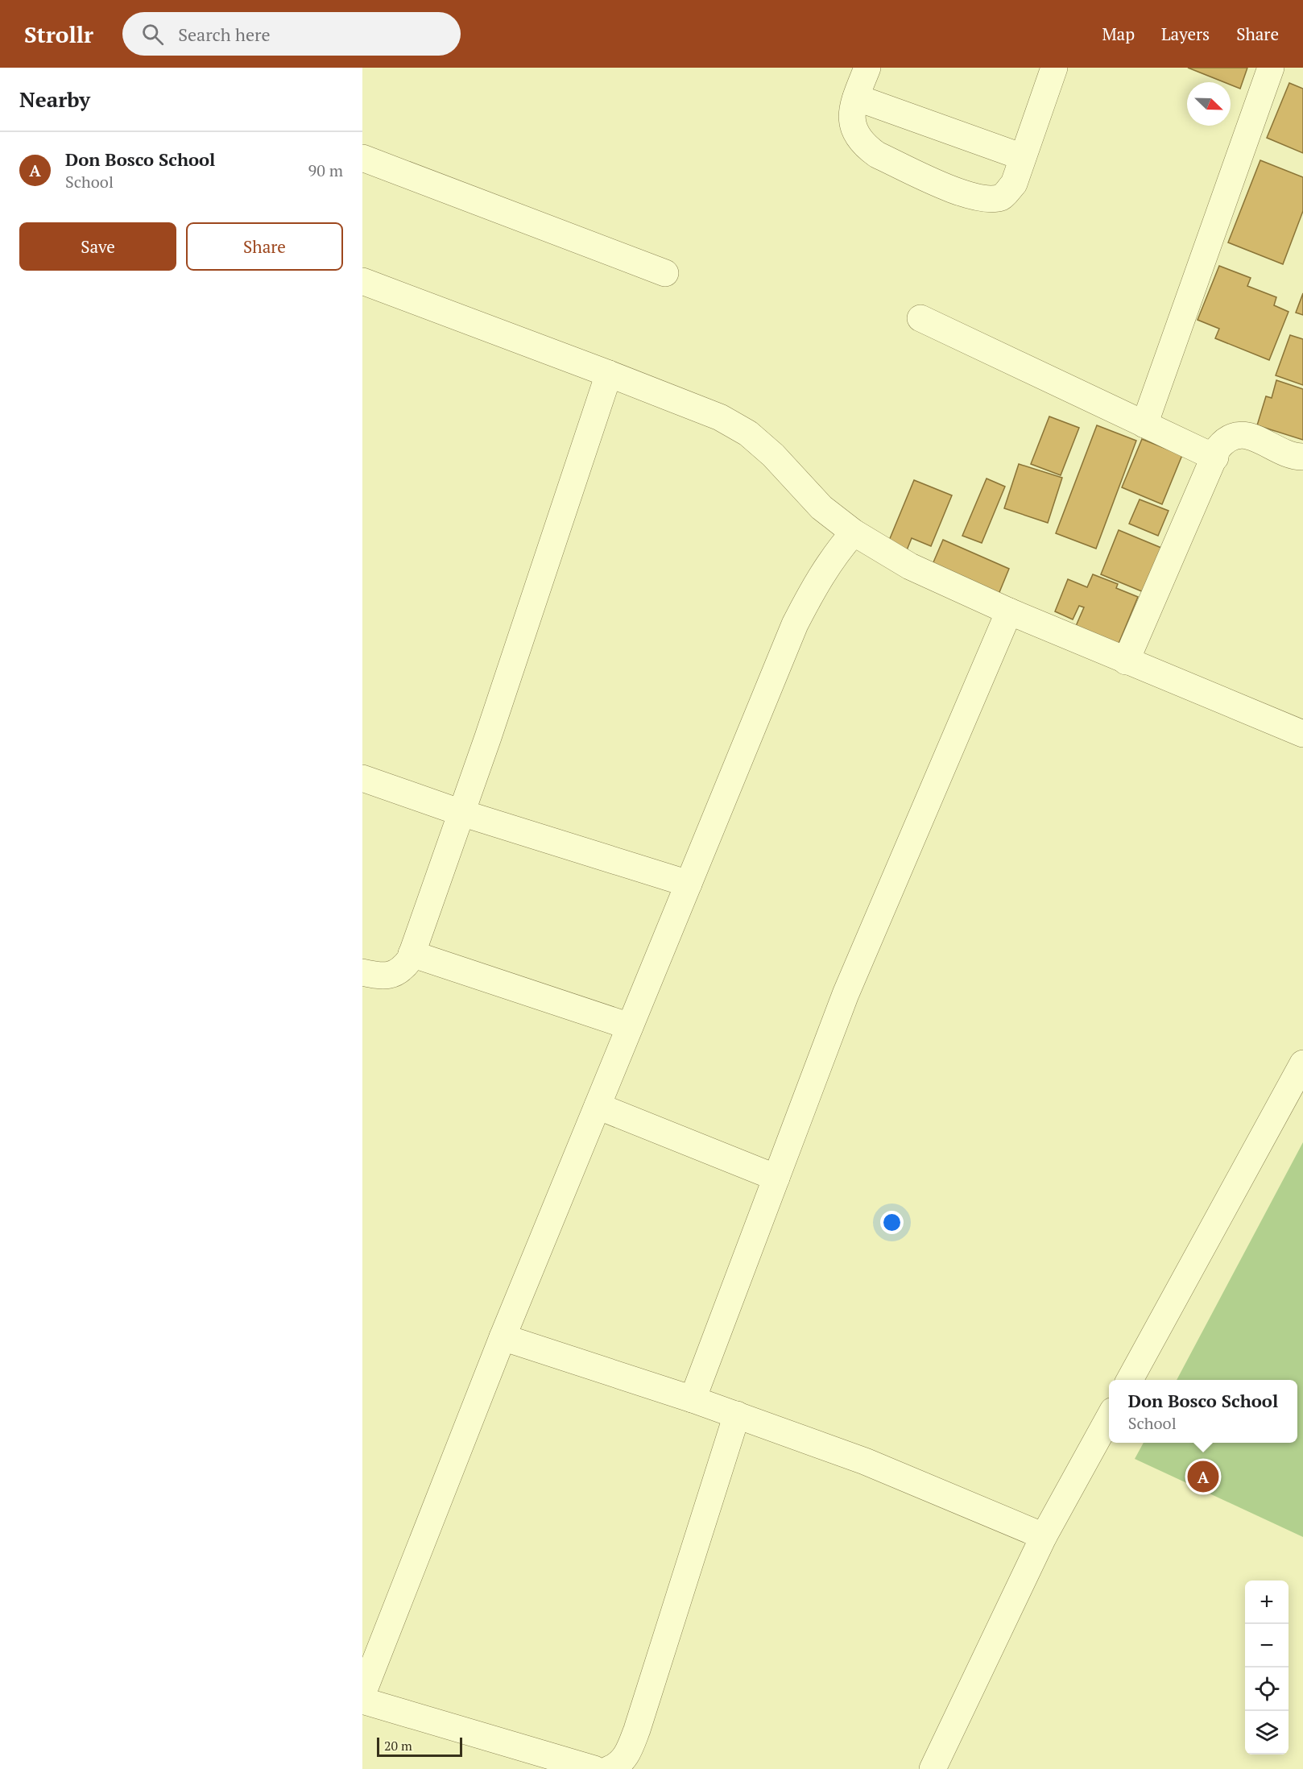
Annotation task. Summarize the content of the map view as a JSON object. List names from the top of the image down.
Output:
{
  "scale_bar": "20 m",
  "north": "bottom right",
  "page": {
    "header": "Strollr",
    "search": "Search here",
    "nav": ["Map", "Layers", "Share"],
    "heading": "Nearby",
    "list": [
      {
        "mark": "A",
        "name": "Don Bosco School",
        "note": "School",
        "value": "90 m"
      }
    ],
    "buttons": ["Save", "Share"],
    "popup": ["Don Bosco School", "School"],
    "pins": "A",
    "map_buttons": ["+", "−"],
    "scale": "20 m"
  }
}
